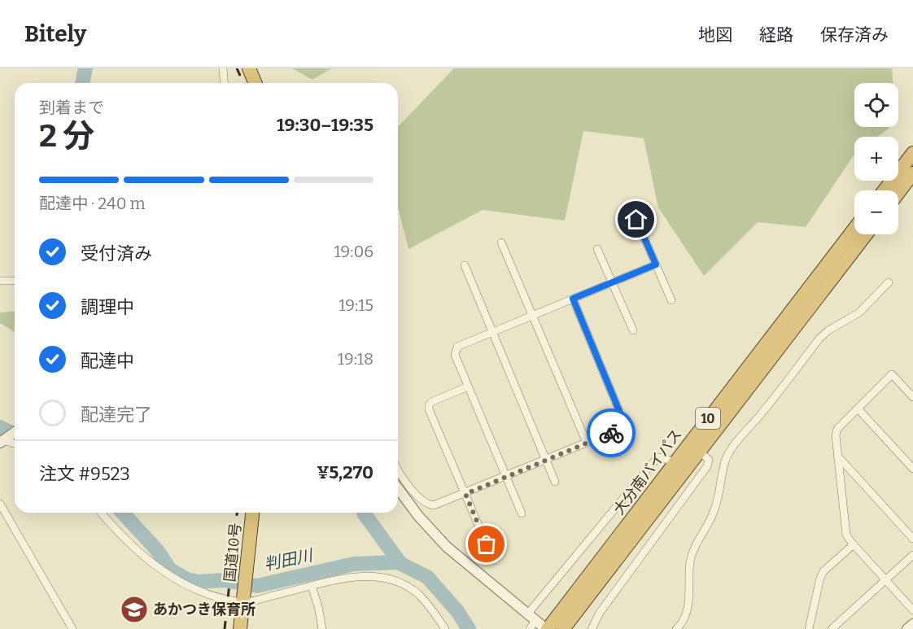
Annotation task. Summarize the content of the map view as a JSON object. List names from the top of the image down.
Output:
{
  "streets": {
    "highway": ["10", "大分南バイパス", "国道10号"]
  },
  "water": ["判田川"],
  "places": {
    "school or university": ["あかつき保育所"]
  },
  "page": {
    "header": "Bitely",
    "nav": ["地図", "経路", "保存済み"],
    "map_buttons": ["+", "−"],
    "heading": ["2 分", "到着まで", "19:30–19:35"],
    "panel": ["注文 #9523", "¥5,270"],
    "bar": "配達中 · 240 m",
    "list": [
      ["受付済み", "19:06"],
      ["調理中", "19:15"],
      ["配達中", "19:18"],
      "配達完了"
    ]
  }
}
